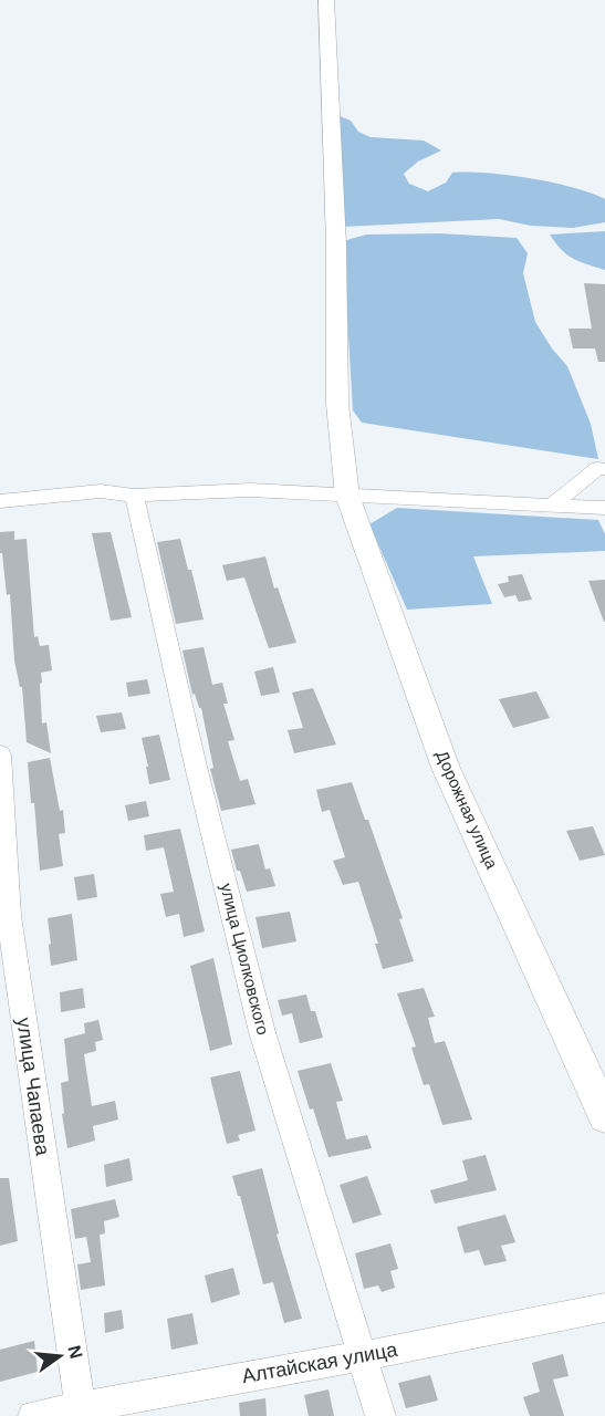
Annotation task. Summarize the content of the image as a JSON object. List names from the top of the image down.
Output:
{
  "streets": {
    "main road": ["Дорожная улица"],
    "street": ["улица Циолковского", "улица Чапаева", "Алтайская улица"]
  },
  "crossings": [
    ["улица Циолковского", "Алтайская улица"],
    ["улица Чапаева", "Алтайская улица"]
  ],
  "north": "right"
}
